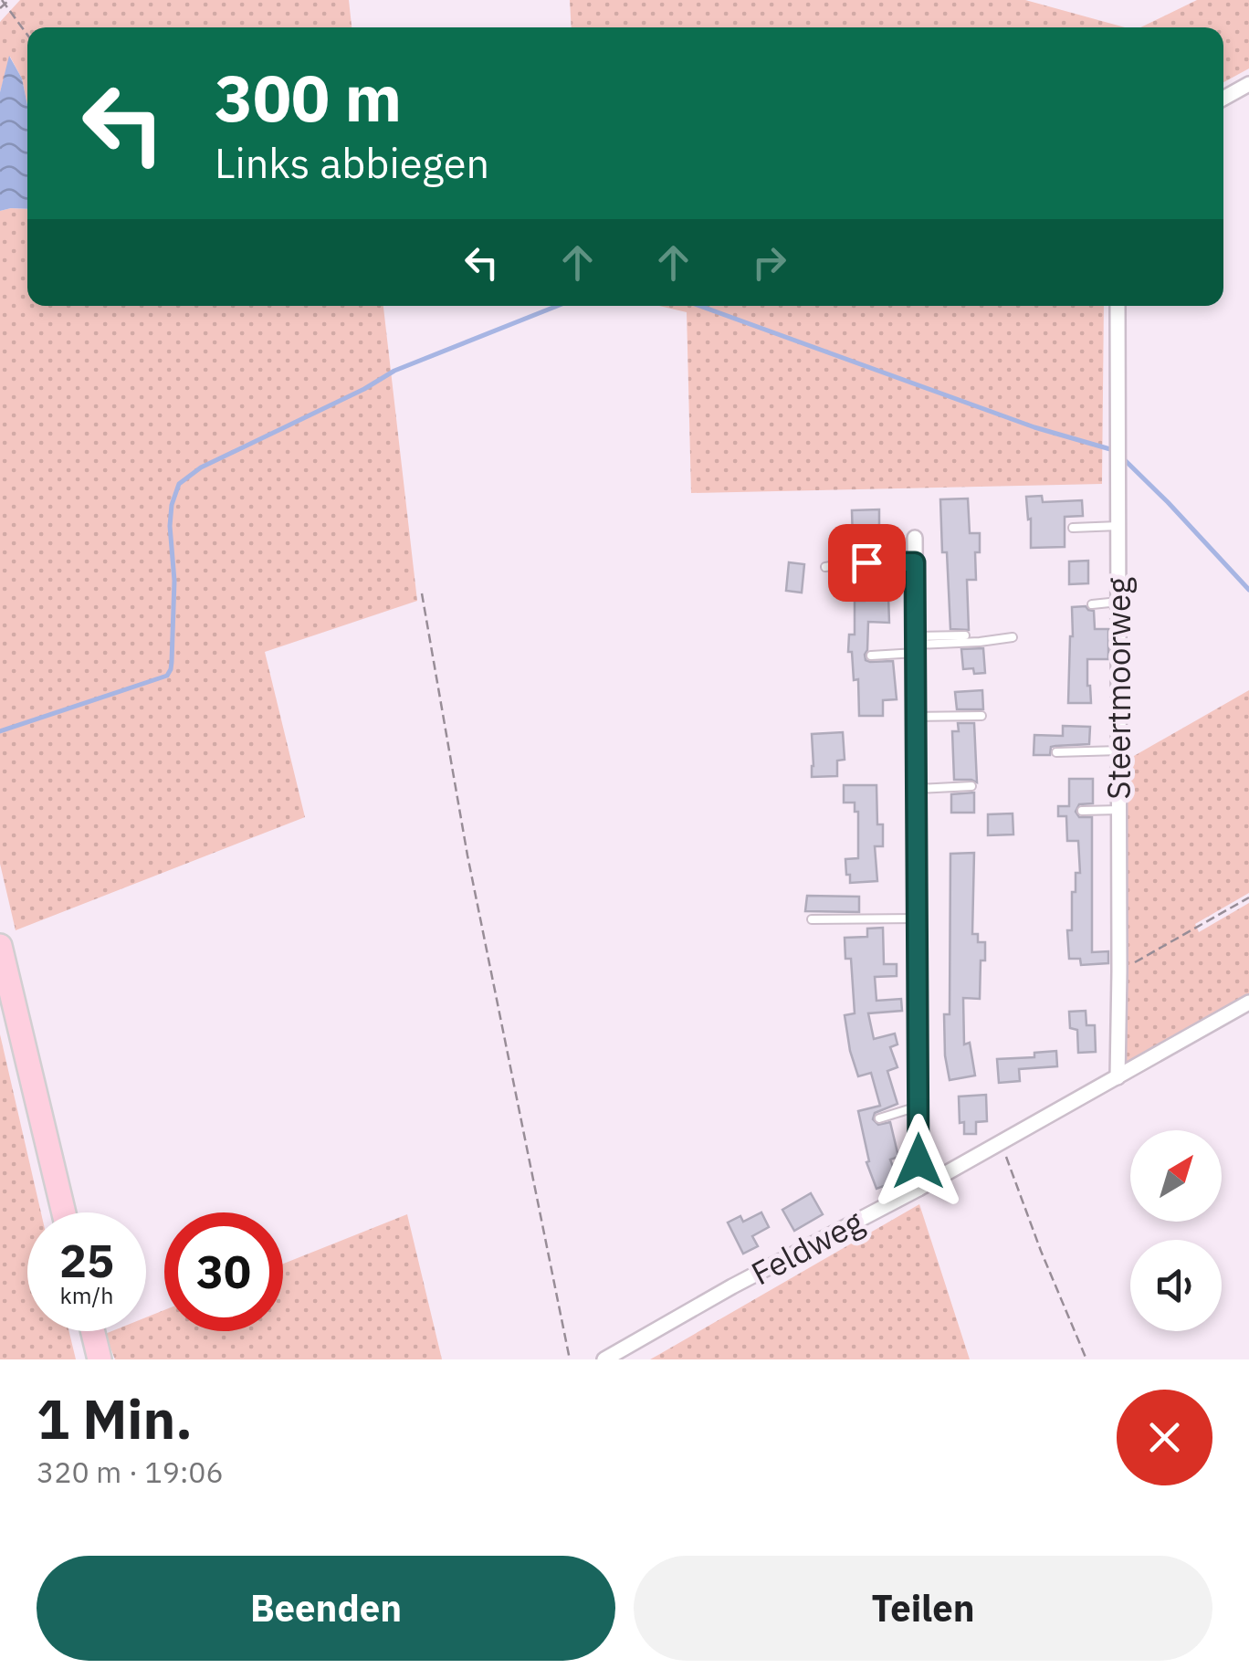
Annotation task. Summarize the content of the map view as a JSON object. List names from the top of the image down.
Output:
{
  "streets": {
    "street": ["Steertmoorweg", "Feldweg"]
  },
  "crossings": [
    ["Steertmoorweg", "Feldweg"]
  ],
  "north": "top right",
  "page": {
    "turn": ["300 m", "Links abbiegen"],
    "speed": "25 km/h",
    "limit": "30",
    "heading": ["1 Min.", "320 m · 19:06"],
    "buttons": ["Beenden", "Teilen"]
  }
}
